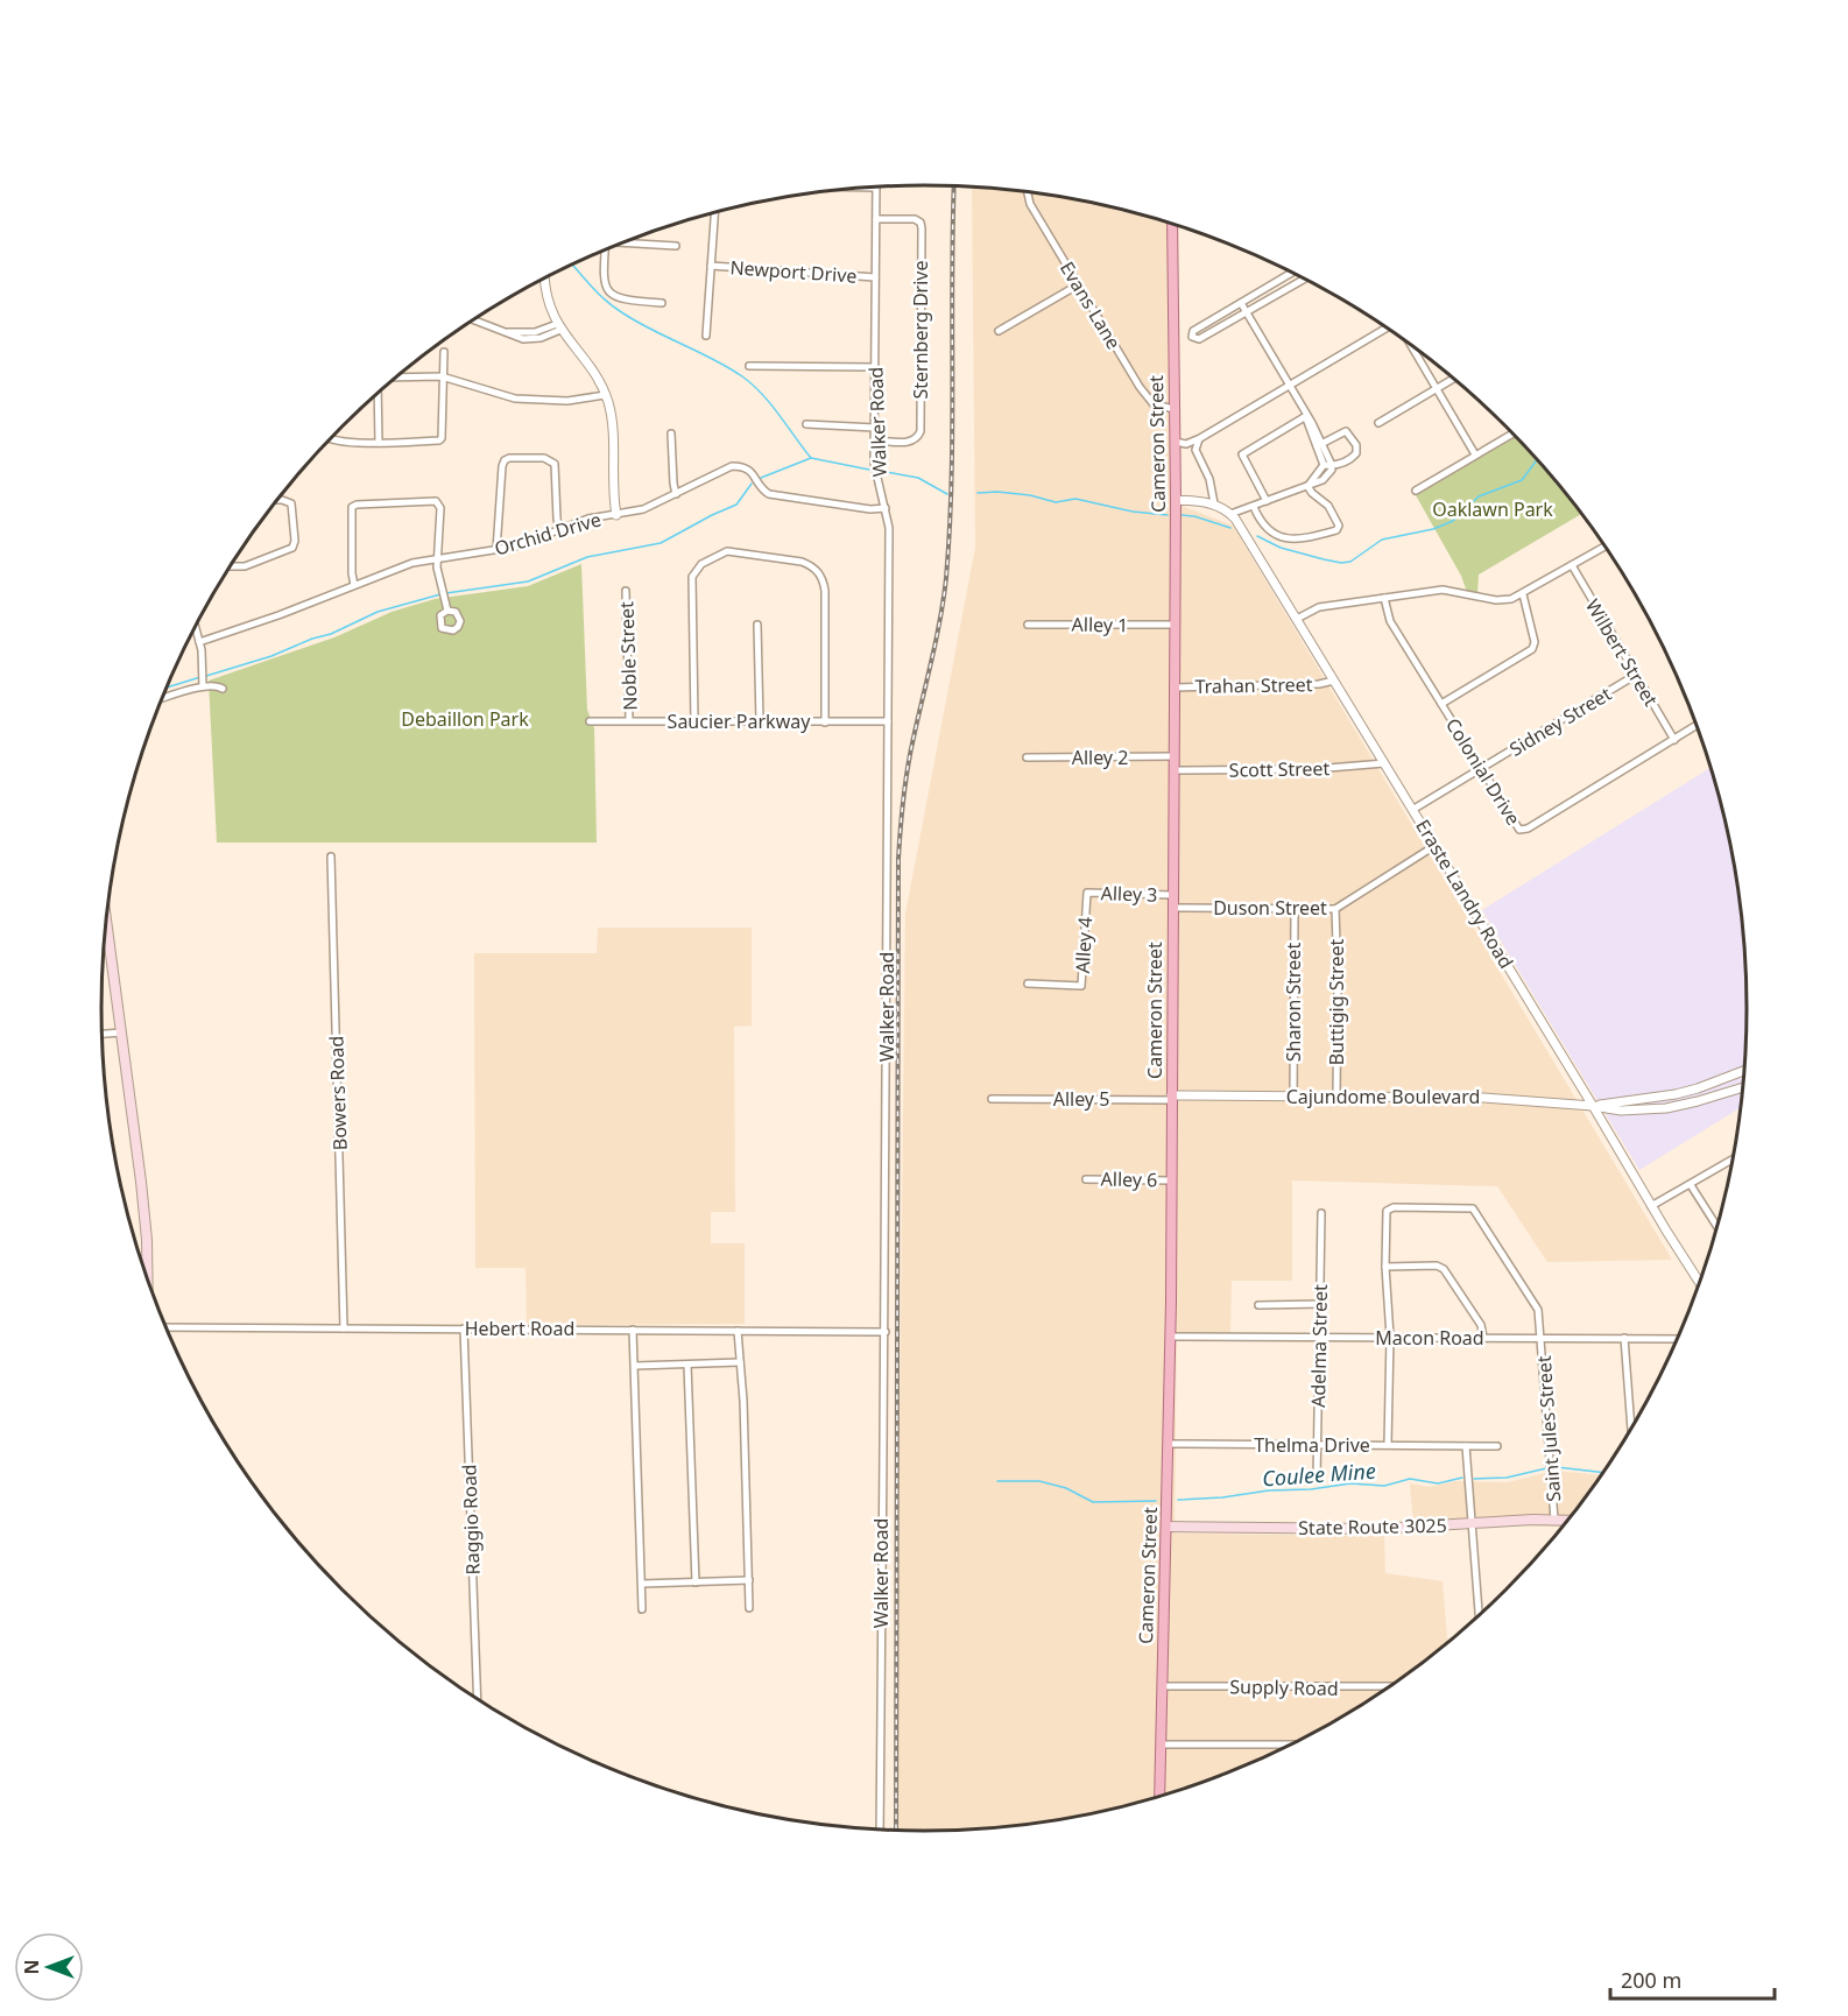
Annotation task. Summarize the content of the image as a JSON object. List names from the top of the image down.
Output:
{
  "streets": {
    "main road": ["Cameron Street", "State Route 3025"],
    "street": [
      "Newport Drive",
      "Evans Lane",
      "Sternberg Drive",
      "Walker Road",
      "Orchid Drive",
      "Alley 1",
      "Wilbert Street",
      "Noble Street",
      "Trahan Street",
      "Saucier Parkway",
      "Sidney Street",
      "Alley 2",
      "Scott Street",
      "Colonial Drive",
      "Alley 3",
      "Eraste Landry Road",
      "Duson Street",
      "Alley 4",
      "Sharon Street",
      "Buttigig Street",
      "Bowers Road",
      "Cajundome Boulevard",
      "Alley 5",
      "Alley 6",
      "Hebert Road",
      "Macon Road",
      "Adelma Street",
      "Saint Jules Street",
      "Thelma Drive",
      "Raggio Road",
      "Supply Road"
    ]
  },
  "crossings": [
    ["Newport Drive", "Walker Road"],
    ["Evans Lane", "Cameron Street"],
    ["Sternberg Drive", "Walker Road"],
    ["Walker Road", "Orchid Drive"],
    ["Walker Road", "Saucier Parkway"],
    ["Walker Road", "Hebert Road"],
    ["Cameron Street", "Alley 1"],
    ["Cameron Street", "Trahan Street"],
    ["Cameron Street", "Alley 2"],
    ["Cameron Street", "Scott Street"],
    ["Cameron Street", "Alley 3"],
    ["Cameron Street", "Eraste Landry Road"],
    ["Cameron Street", "Duson Street"],
    ["Cameron Street", "Cajundome Boulevard"],
    ["Cameron Street", "Alley 5"],
    ["Cameron Street", "Alley 6"],
    ["Cameron Street", "Macon Road"],
    ["Cameron Street", "Thelma Drive"],
    ["Cameron Street", "State Route 3025"],
    ["Cameron Street", "Supply Road"],
    ["Wilbert Street", "Sidney Street"],
    ["Wilbert Street", "Colonial Drive"],
    ["Noble Street", "Saucier Parkway"],
    ["Trahan Street", "Eraste Landry Road"],
    ["Sidney Street", "Colonial Drive"],
    ["Sidney Street", "Eraste Landry Road"],
    ["Scott Street", "Eraste Landry Road"],
    ["Alley 3", "Alley 4"],
    ["Eraste Landry Road", "Duson Street"],
    ["Eraste Landry Road", "Cajundome Boulevard"],
    ["Duson Street", "Sharon Street"],
    ["Duson Street", "Buttigig Street"],
    ["Sharon Street", "Cajundome Boulevard"],
    ["Buttigig Street", "Cajundome Boulevard"],
    ["Bowers Road", "Hebert Road"],
    ["Cajundome Boulevard", "Alley 5"],
    ["Hebert Road", "Raggio Road"],
    ["Macon Road", "Adelma Street"],
    ["Macon Road", "Saint Jules Street"],
    ["Adelma Street", "Thelma Drive"],
    ["Saint Jules Street", "State Route 3025"]
  ],
  "water": ["Coulee Mine"],
  "parks": ["Oaklawn Park", "Debaillon Park"],
  "scale_bar": "200 m",
  "north": "left"
}
